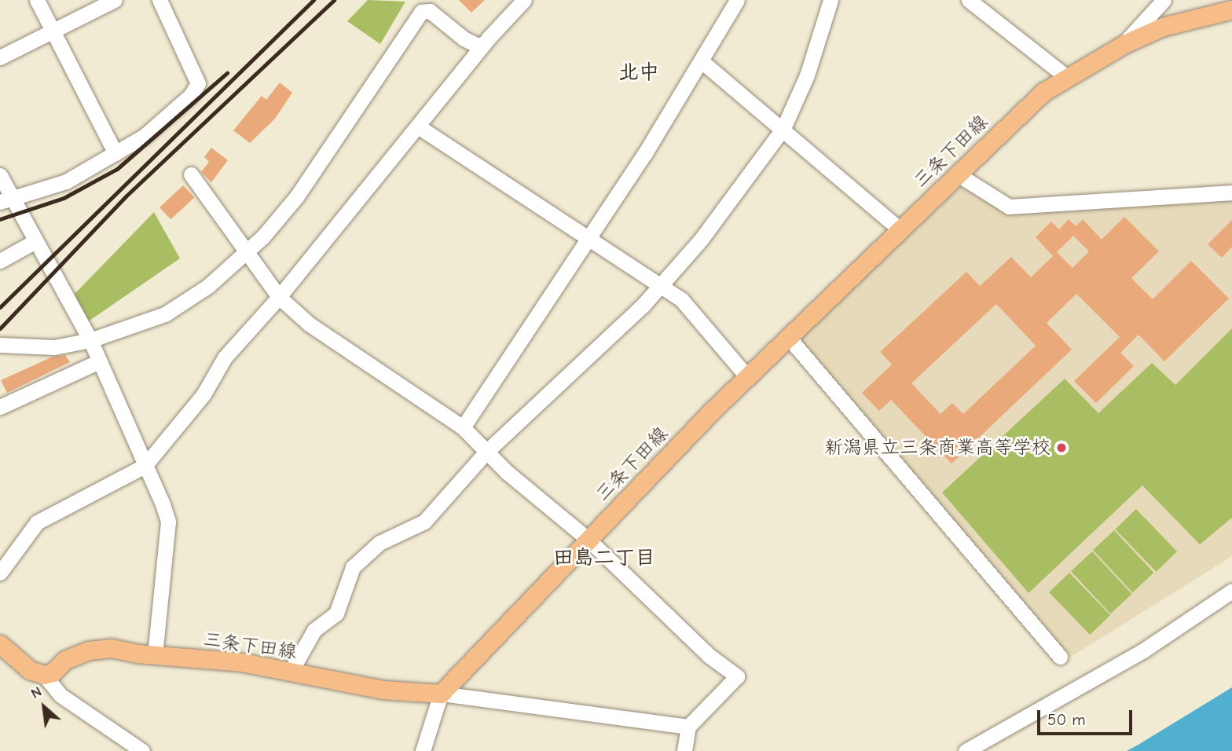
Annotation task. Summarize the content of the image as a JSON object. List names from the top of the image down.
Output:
{
  "streets": {
    "main road": ["三条下田線"]
  },
  "districts": ["北中", "田島二丁目"],
  "places": ["新潟県立三条商業高等学校"],
  "scale_bar": "50 m",
  "north": "top left"
}
